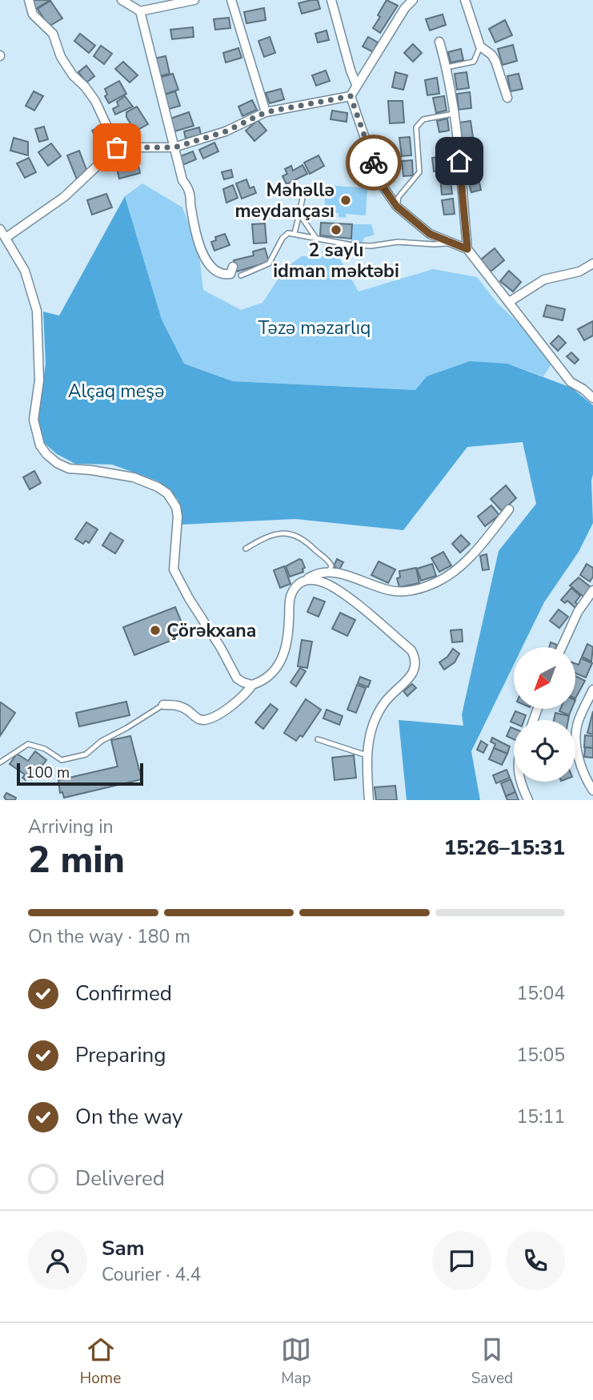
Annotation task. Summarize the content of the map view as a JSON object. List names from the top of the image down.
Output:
{
  "parks": ["Təzə məzarlıq", "Alçaq meşə"],
  "places": ["Məhəllə meydançası", "2 saylı idman məktəbi", "Çörəkxana"],
  "scale_bar": "100 m",
  "north": "bottom left",
  "page": {
    "scale": "100 m",
    "heading": ["2 min", "Arriving in", "15:26–15:31"],
    "panel": ["Sam", "Courier · 4.4"],
    "bar": "On the way · 180 m",
    "list": [
      ["Confirmed", "15:04"],
      ["Preparing", "15:05"],
      ["On the way", "15:11"],
      "Delivered"
    ],
    "tabs": ["Home", "Map", "Saved"]
  }
}
